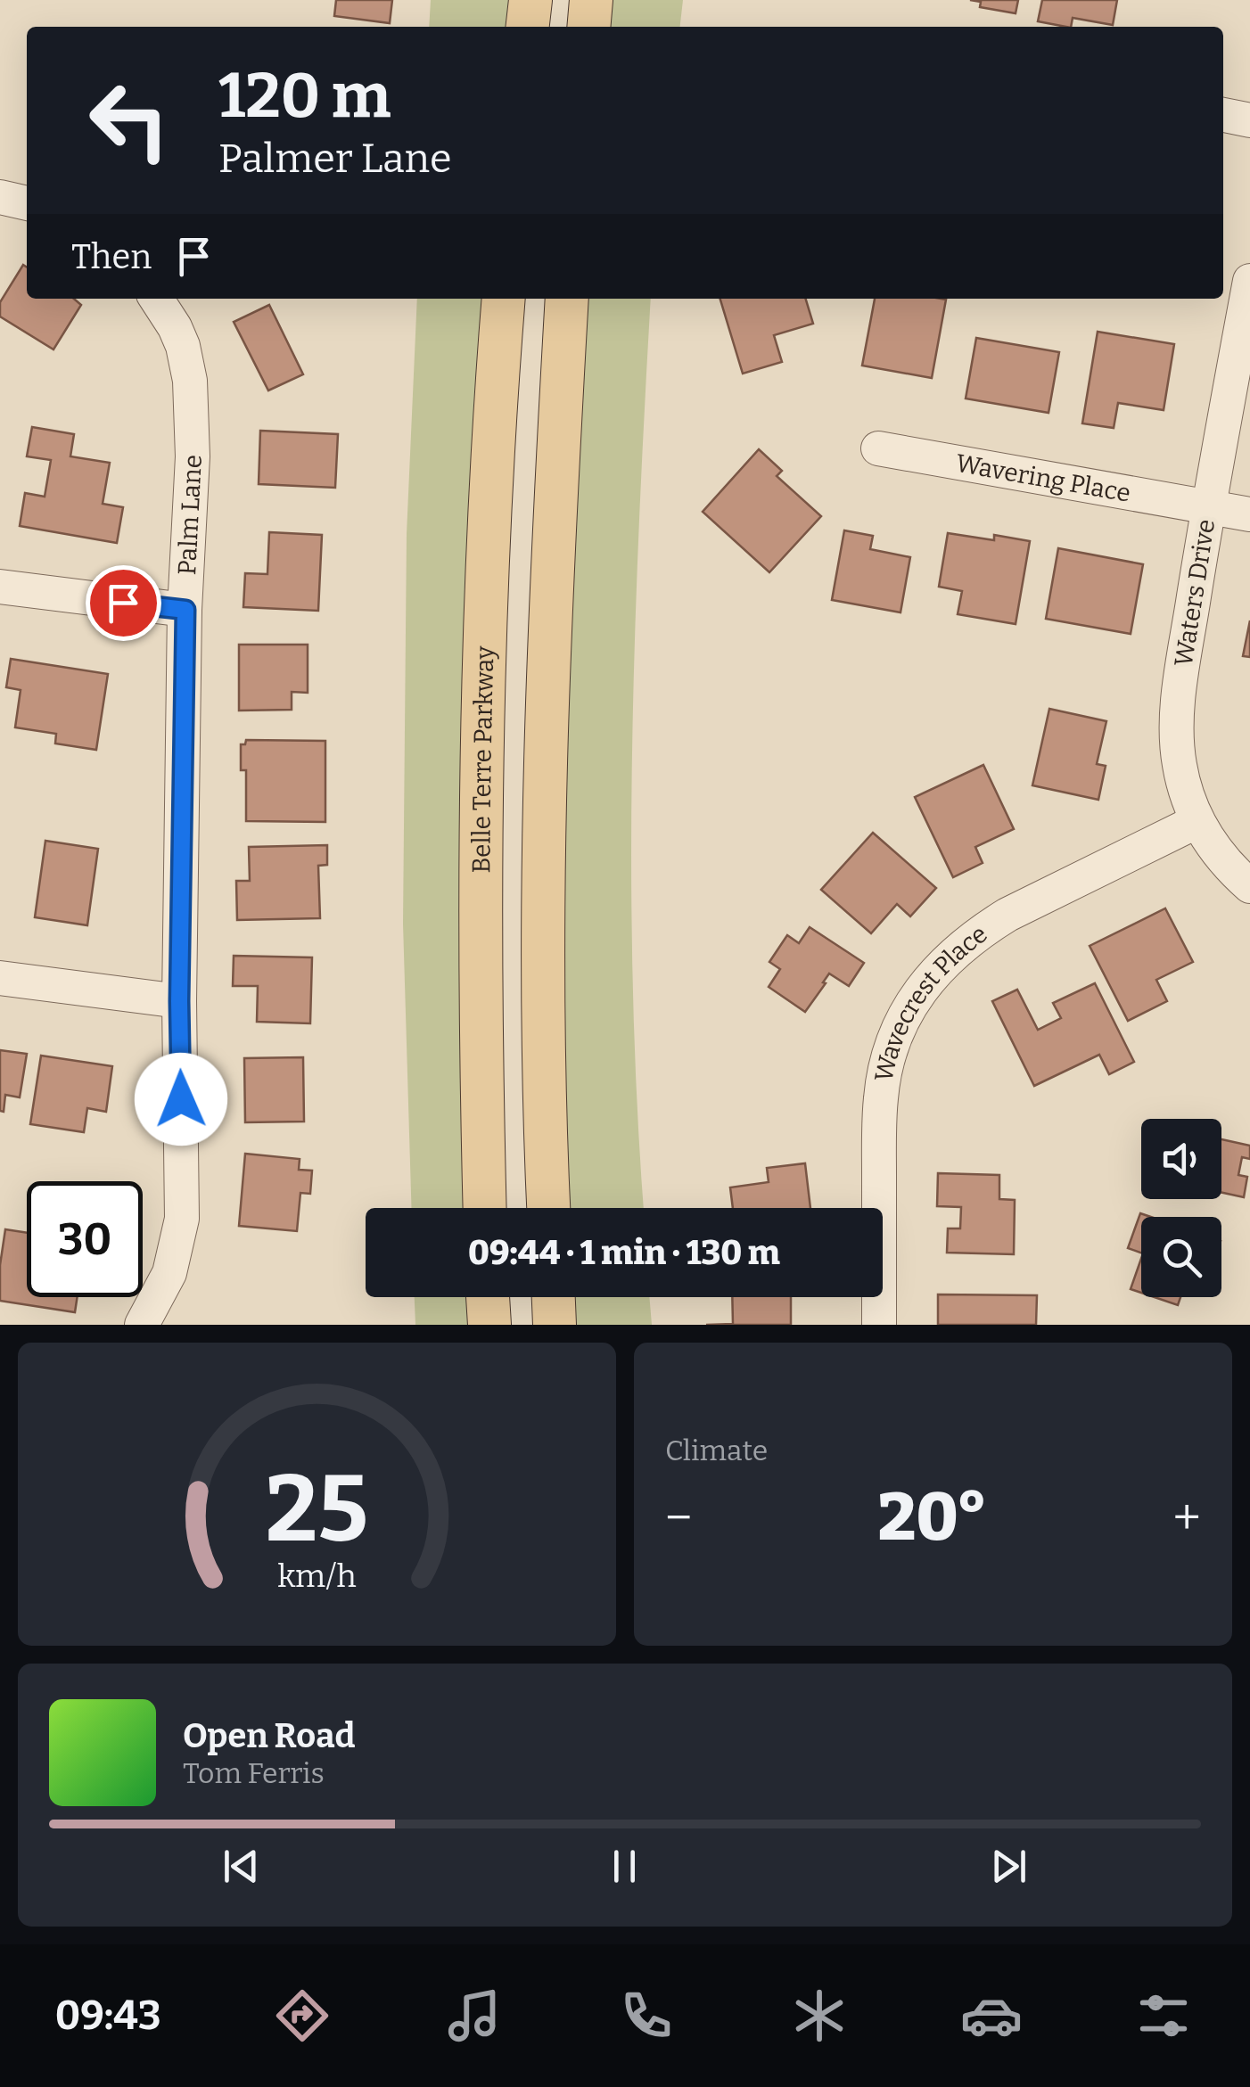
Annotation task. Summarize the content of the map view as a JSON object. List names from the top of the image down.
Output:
{
  "streets": {
    "main road": ["Belle Terre Parkway"],
    "street": [
      "Wavering Place",
      "Palm Lane",
      "Waters Drive",
      "Wavecrest Place"
    ]
  },
  "crossings": [
    ["Wavering Place", "Waters Drive"],
    ["Waters Drive", "Wavecrest Place"]
  ],
  "page": {
    "turn": ["120 m", "Palmer Lane"],
    "then": "Then",
    "limit": "30",
    "trip": "09:44 · 1 min · 130 m",
    "tile": "Climate",
    "heat": ["−", "20°", "+"],
    "song": ["Open Road", "Tom Ferris"],
    "tabs": "09:43",
    "gauge": ["25", "km/h"]
  }
}
